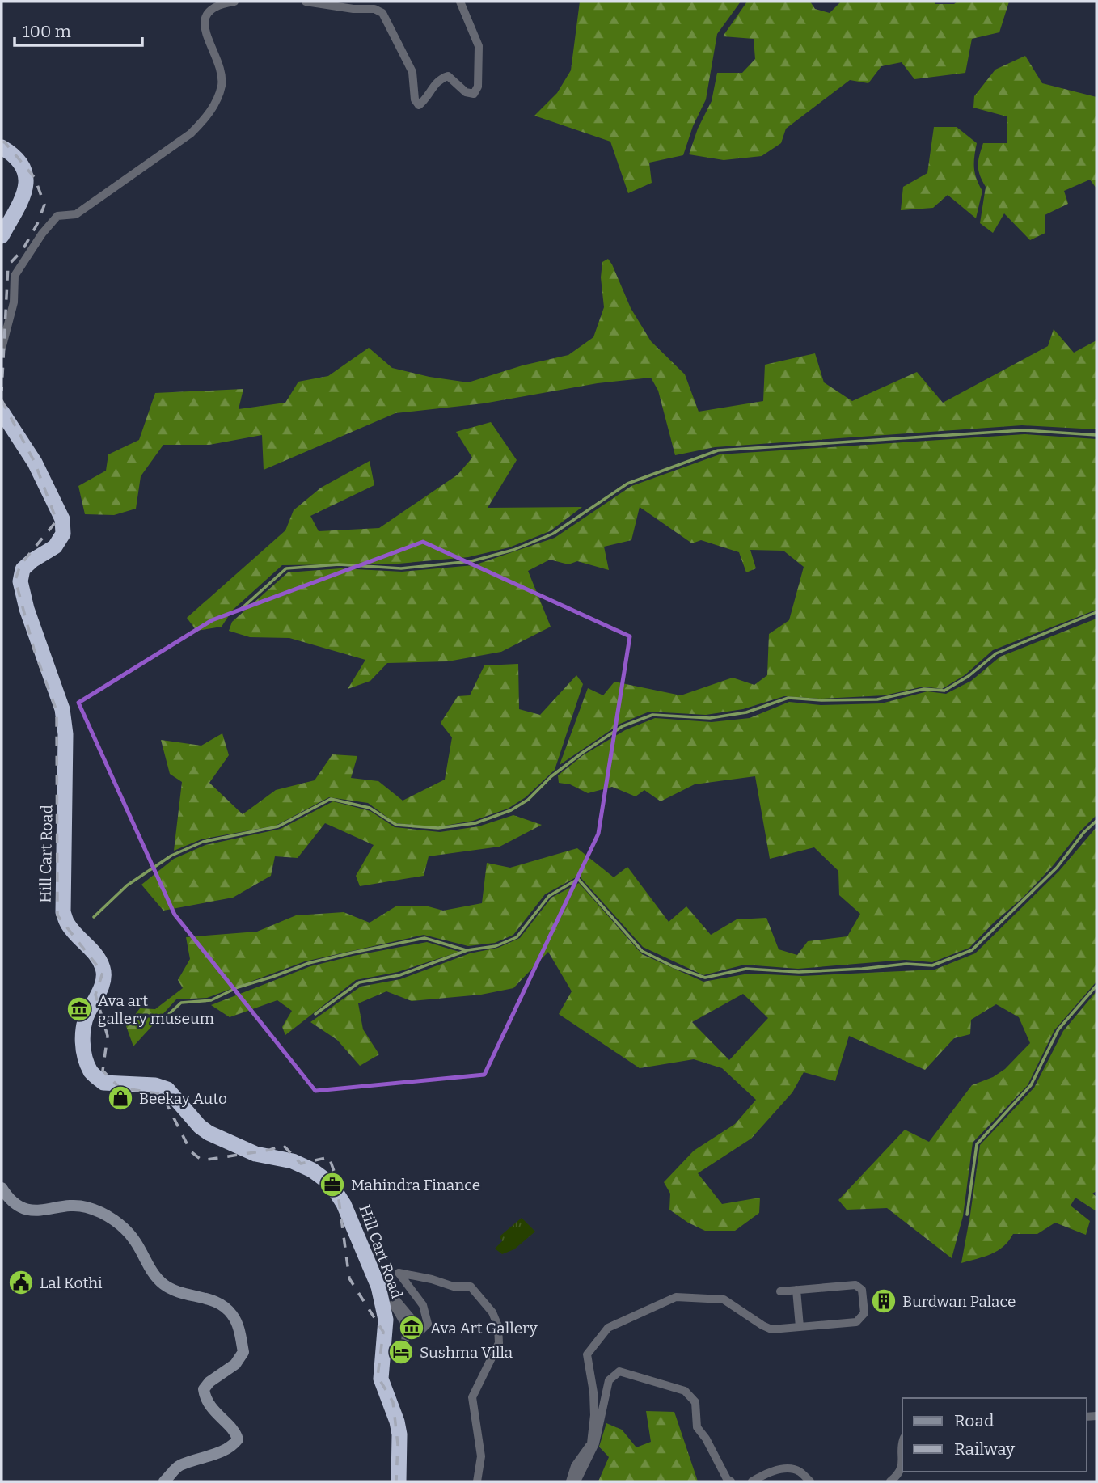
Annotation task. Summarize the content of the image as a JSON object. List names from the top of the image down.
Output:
{
  "streets": {
    "highway": ["Hill Cart Road"]
  },
  "places": {
    "museum": ["Ava art gallery museum", "Ava Art Gallery"],
    "shop": ["Beekay Auto"],
    "office": ["Mahindra Finance"],
    "public building": ["Lal Kothi"],
    "building": ["Burdwan Palace"],
    "hotel": ["Sushma Villa"]
  },
  "legend": ["Road", "Railway"],
  "scale_bar": "100 m"
}
